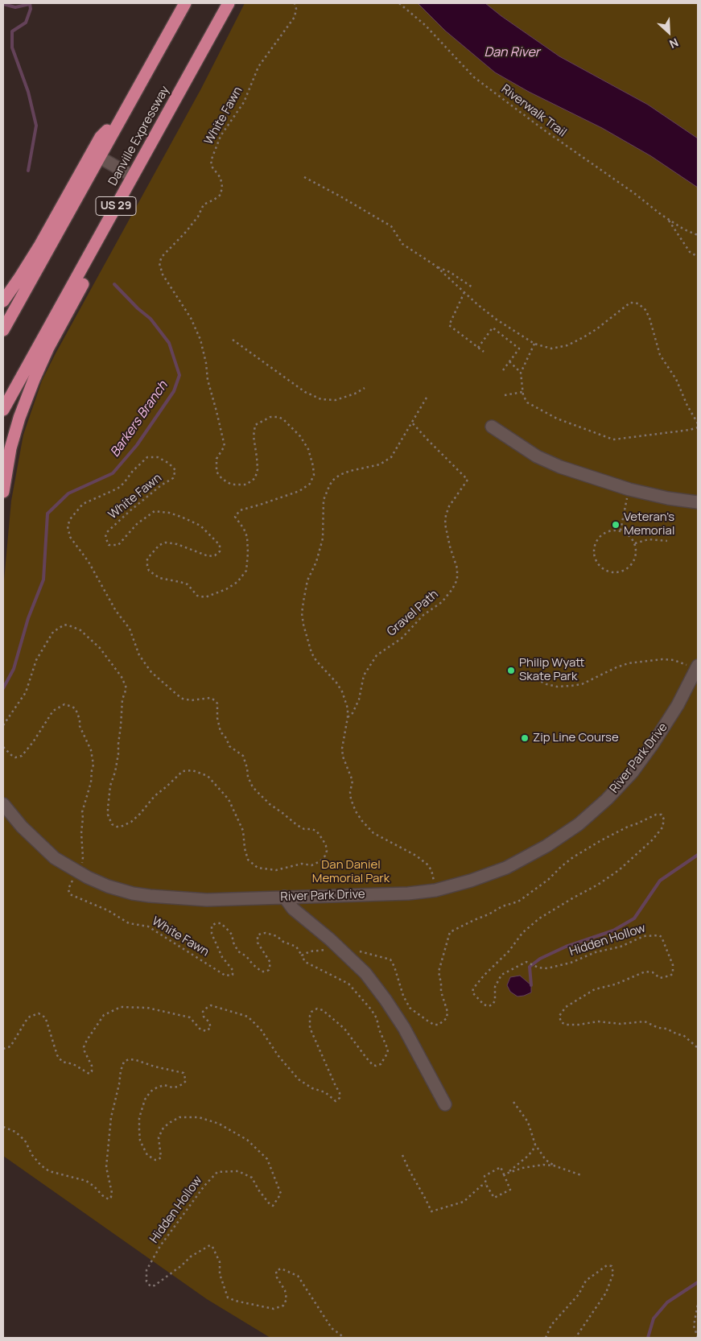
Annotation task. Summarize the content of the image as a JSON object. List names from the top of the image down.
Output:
{
  "streets": {
    "highway": ["Danville Expressway", "US 29"],
    "street": ["River Park Drive"],
    "path": [
      "Riverwalk Trail",
      "White Fawn",
      "Gravel Path",
      "Hidden Hollow"
    ]
  },
  "crossings": [
    ["White Fawn", "River Park Drive"],
    ["Gravel Path", "River Park Drive"]
  ],
  "water": ["Dan River", "Barkers Branch"],
  "parks": ["Dan Daniel Memorial Park"],
  "places": ["Veteran's Memorial", "Philip Wyatt Skate Park", "Zip Line Course"],
  "north": "bottom right"
}
